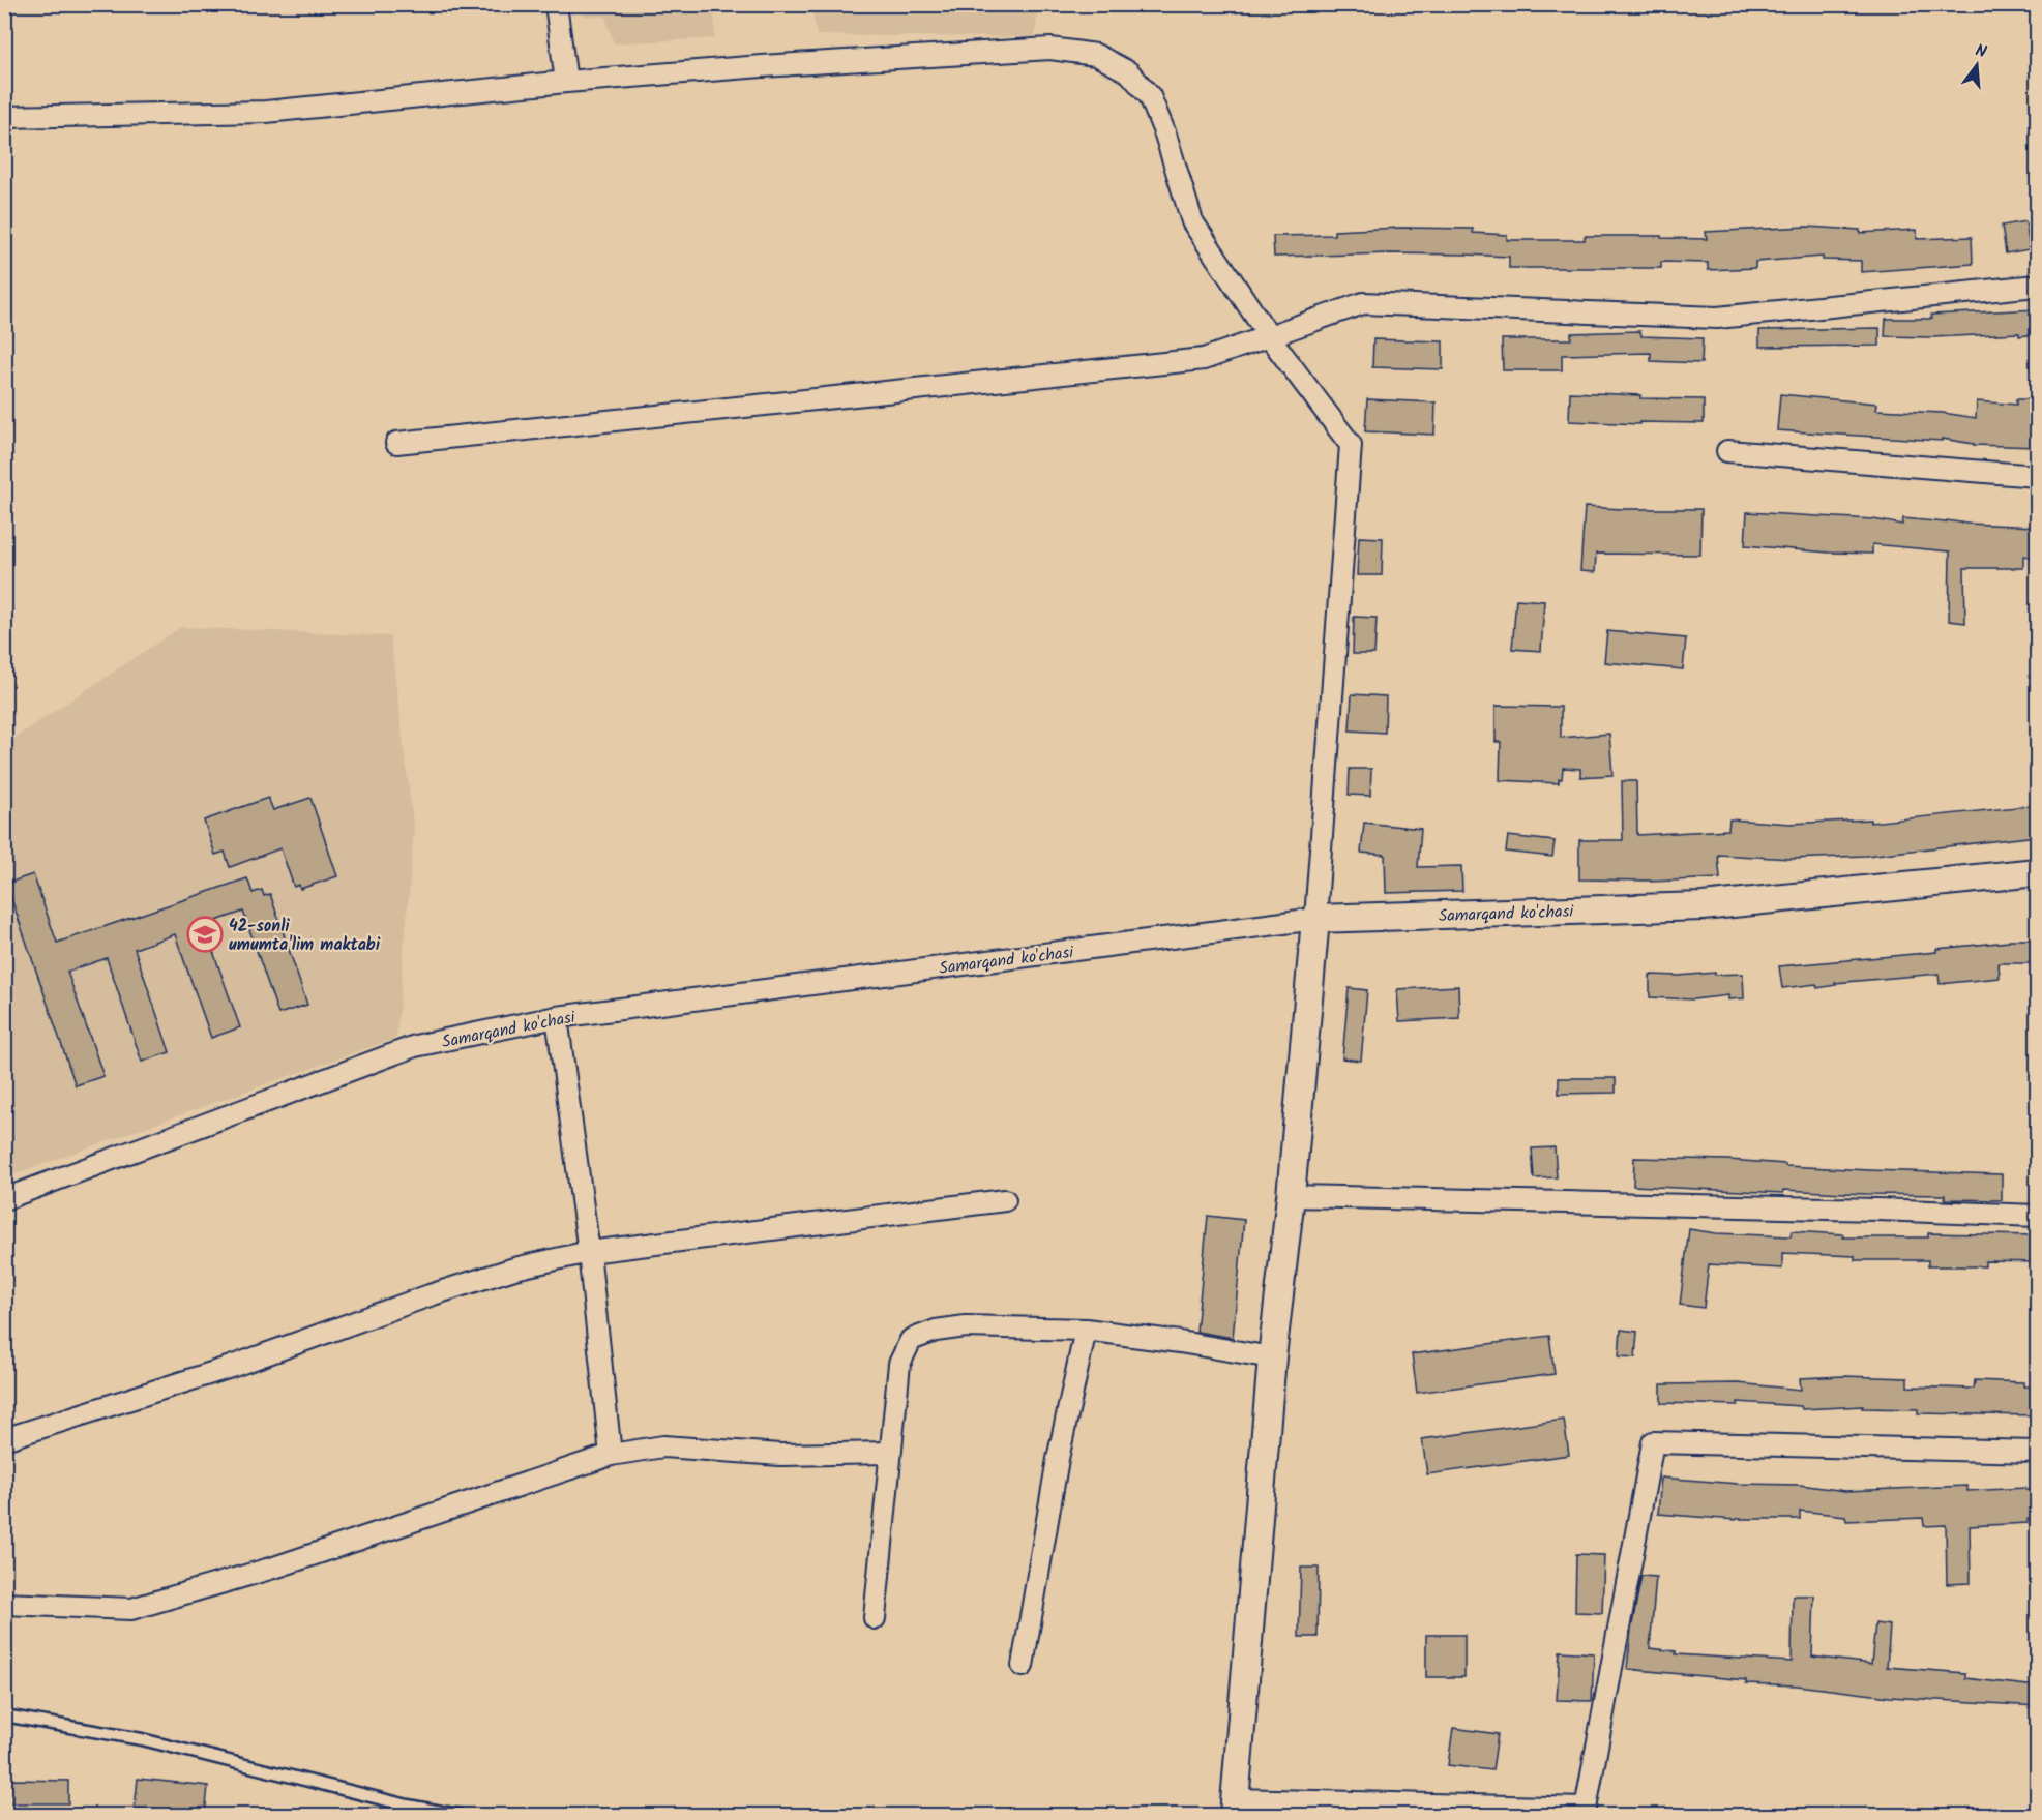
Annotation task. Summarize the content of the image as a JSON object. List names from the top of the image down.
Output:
{
  "streets": {
    "street": ["Samarqand ko'chasi"]
  },
  "places": {
    "school or university": ["42-sonli umumta'lim maktabi"]
  },
  "north": "top"
}
